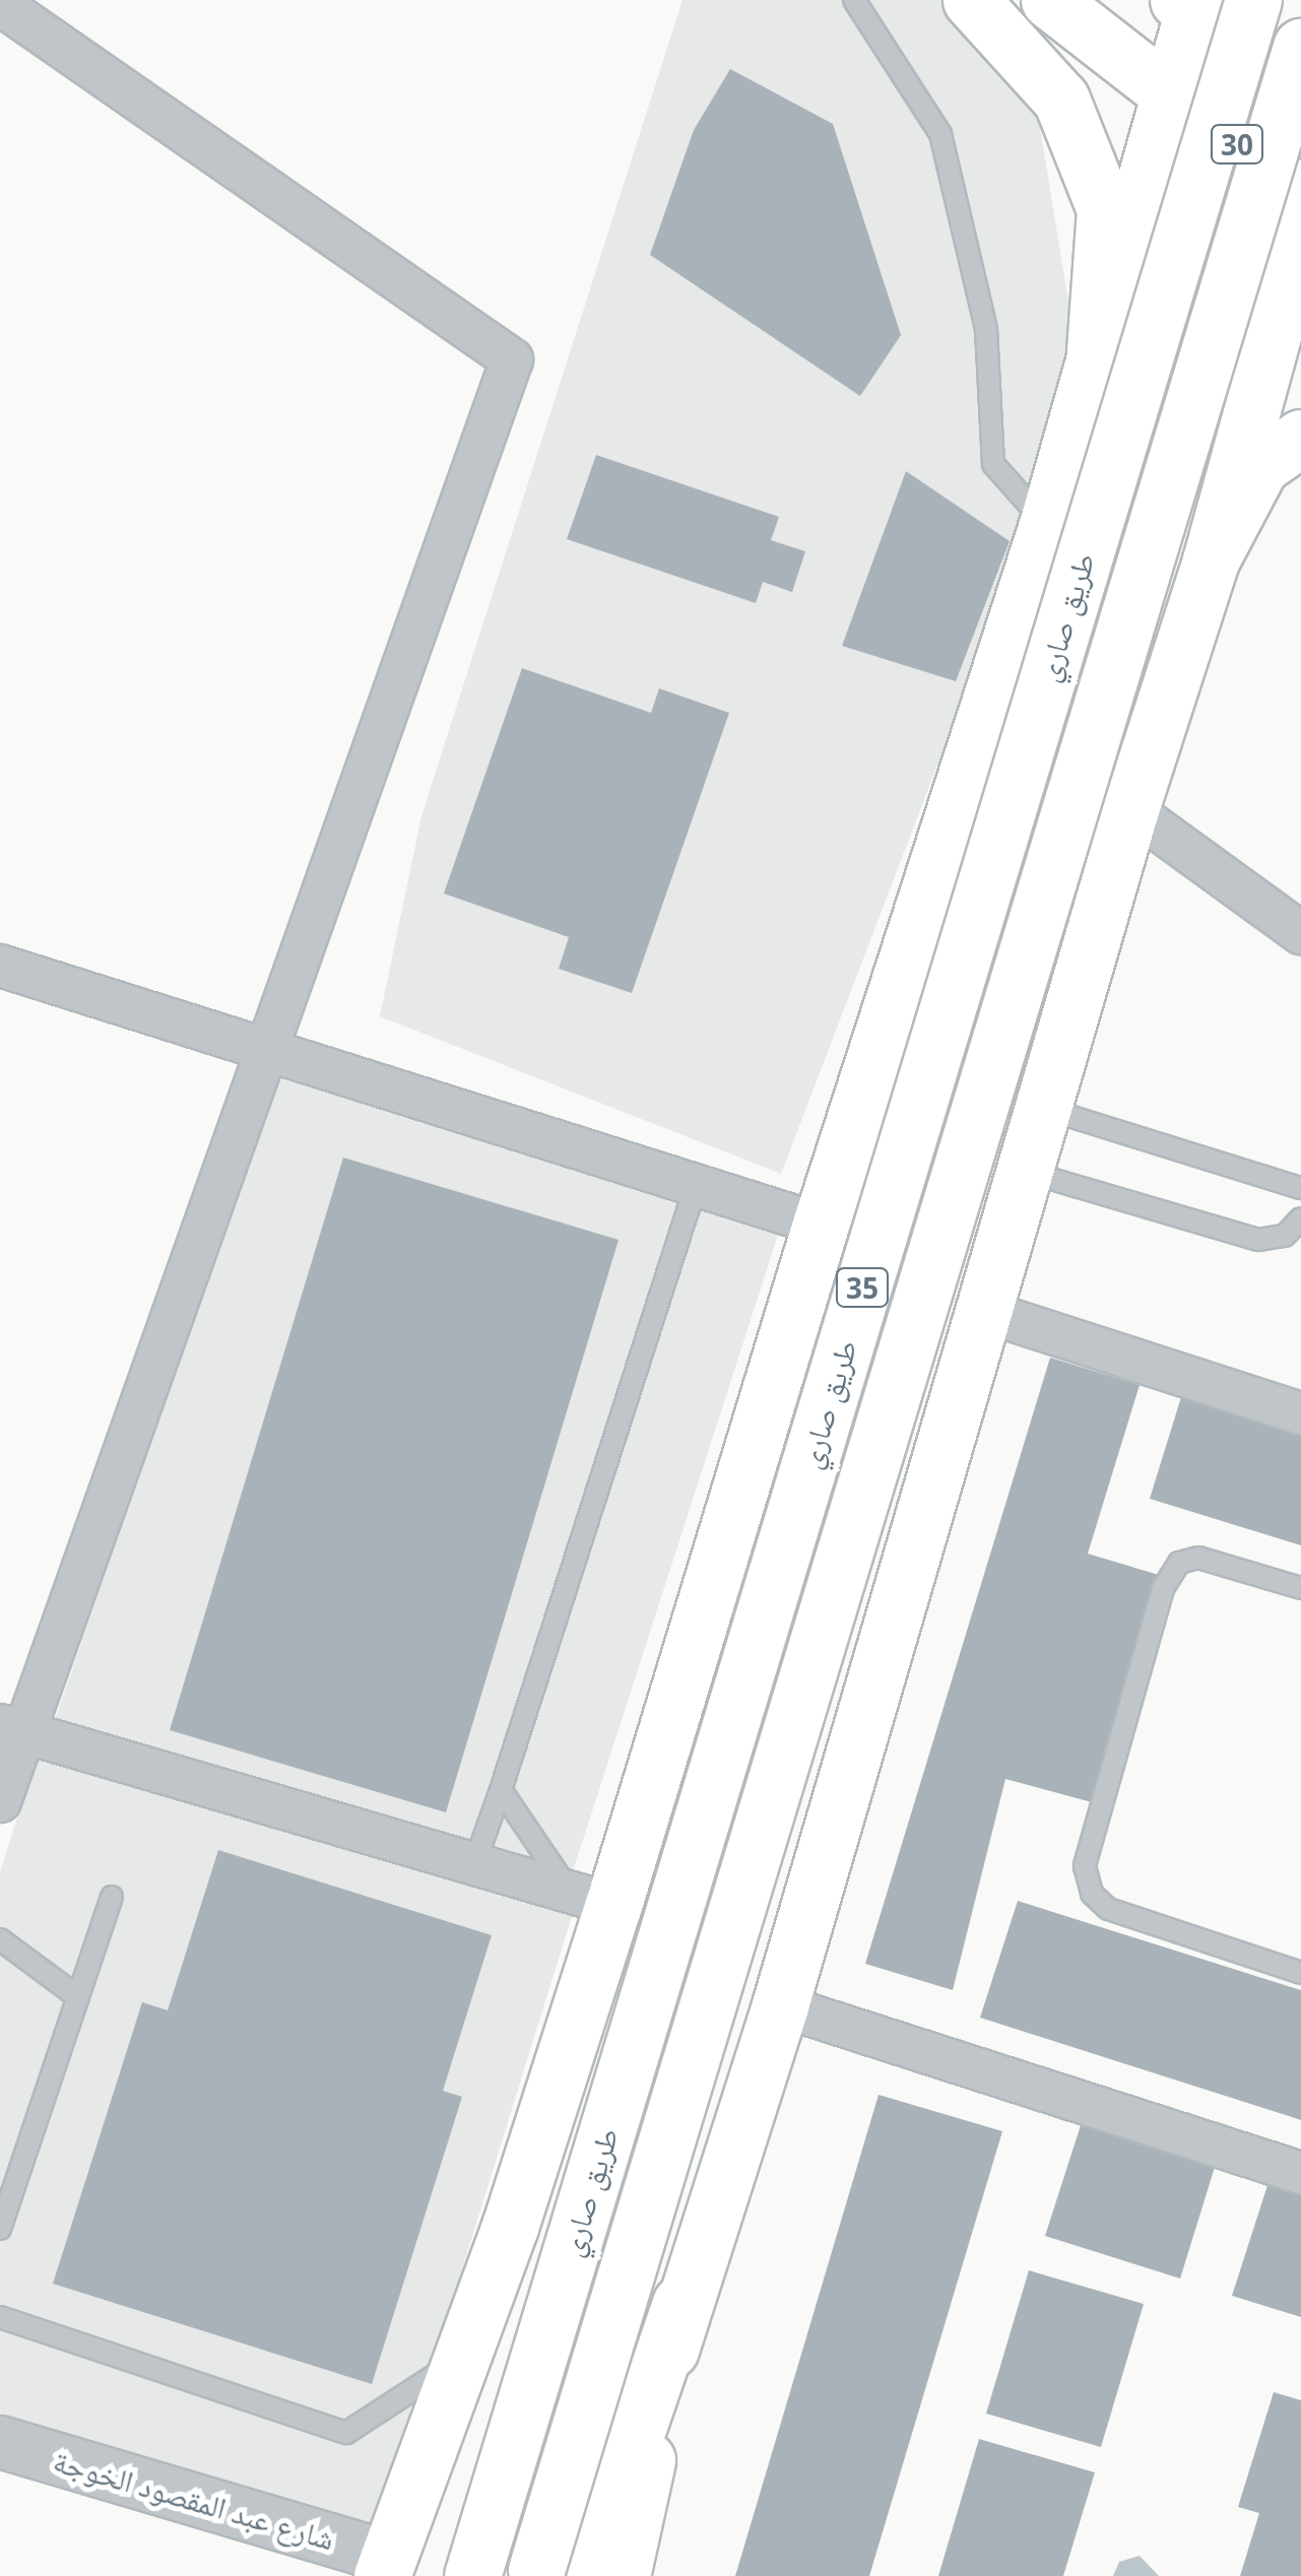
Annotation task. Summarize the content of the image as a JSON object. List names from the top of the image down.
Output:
{
  "streets": {
    "main road": ["30", "طريق صاري", "35"],
    "street": ["شارع عبد المقصود الخوجة"]
  },
  "crossings": [
    ["30", "طريق صاري"],
    ["طريق صاري", "شارع عبد المقصود الخوجة"]
  ]
}
